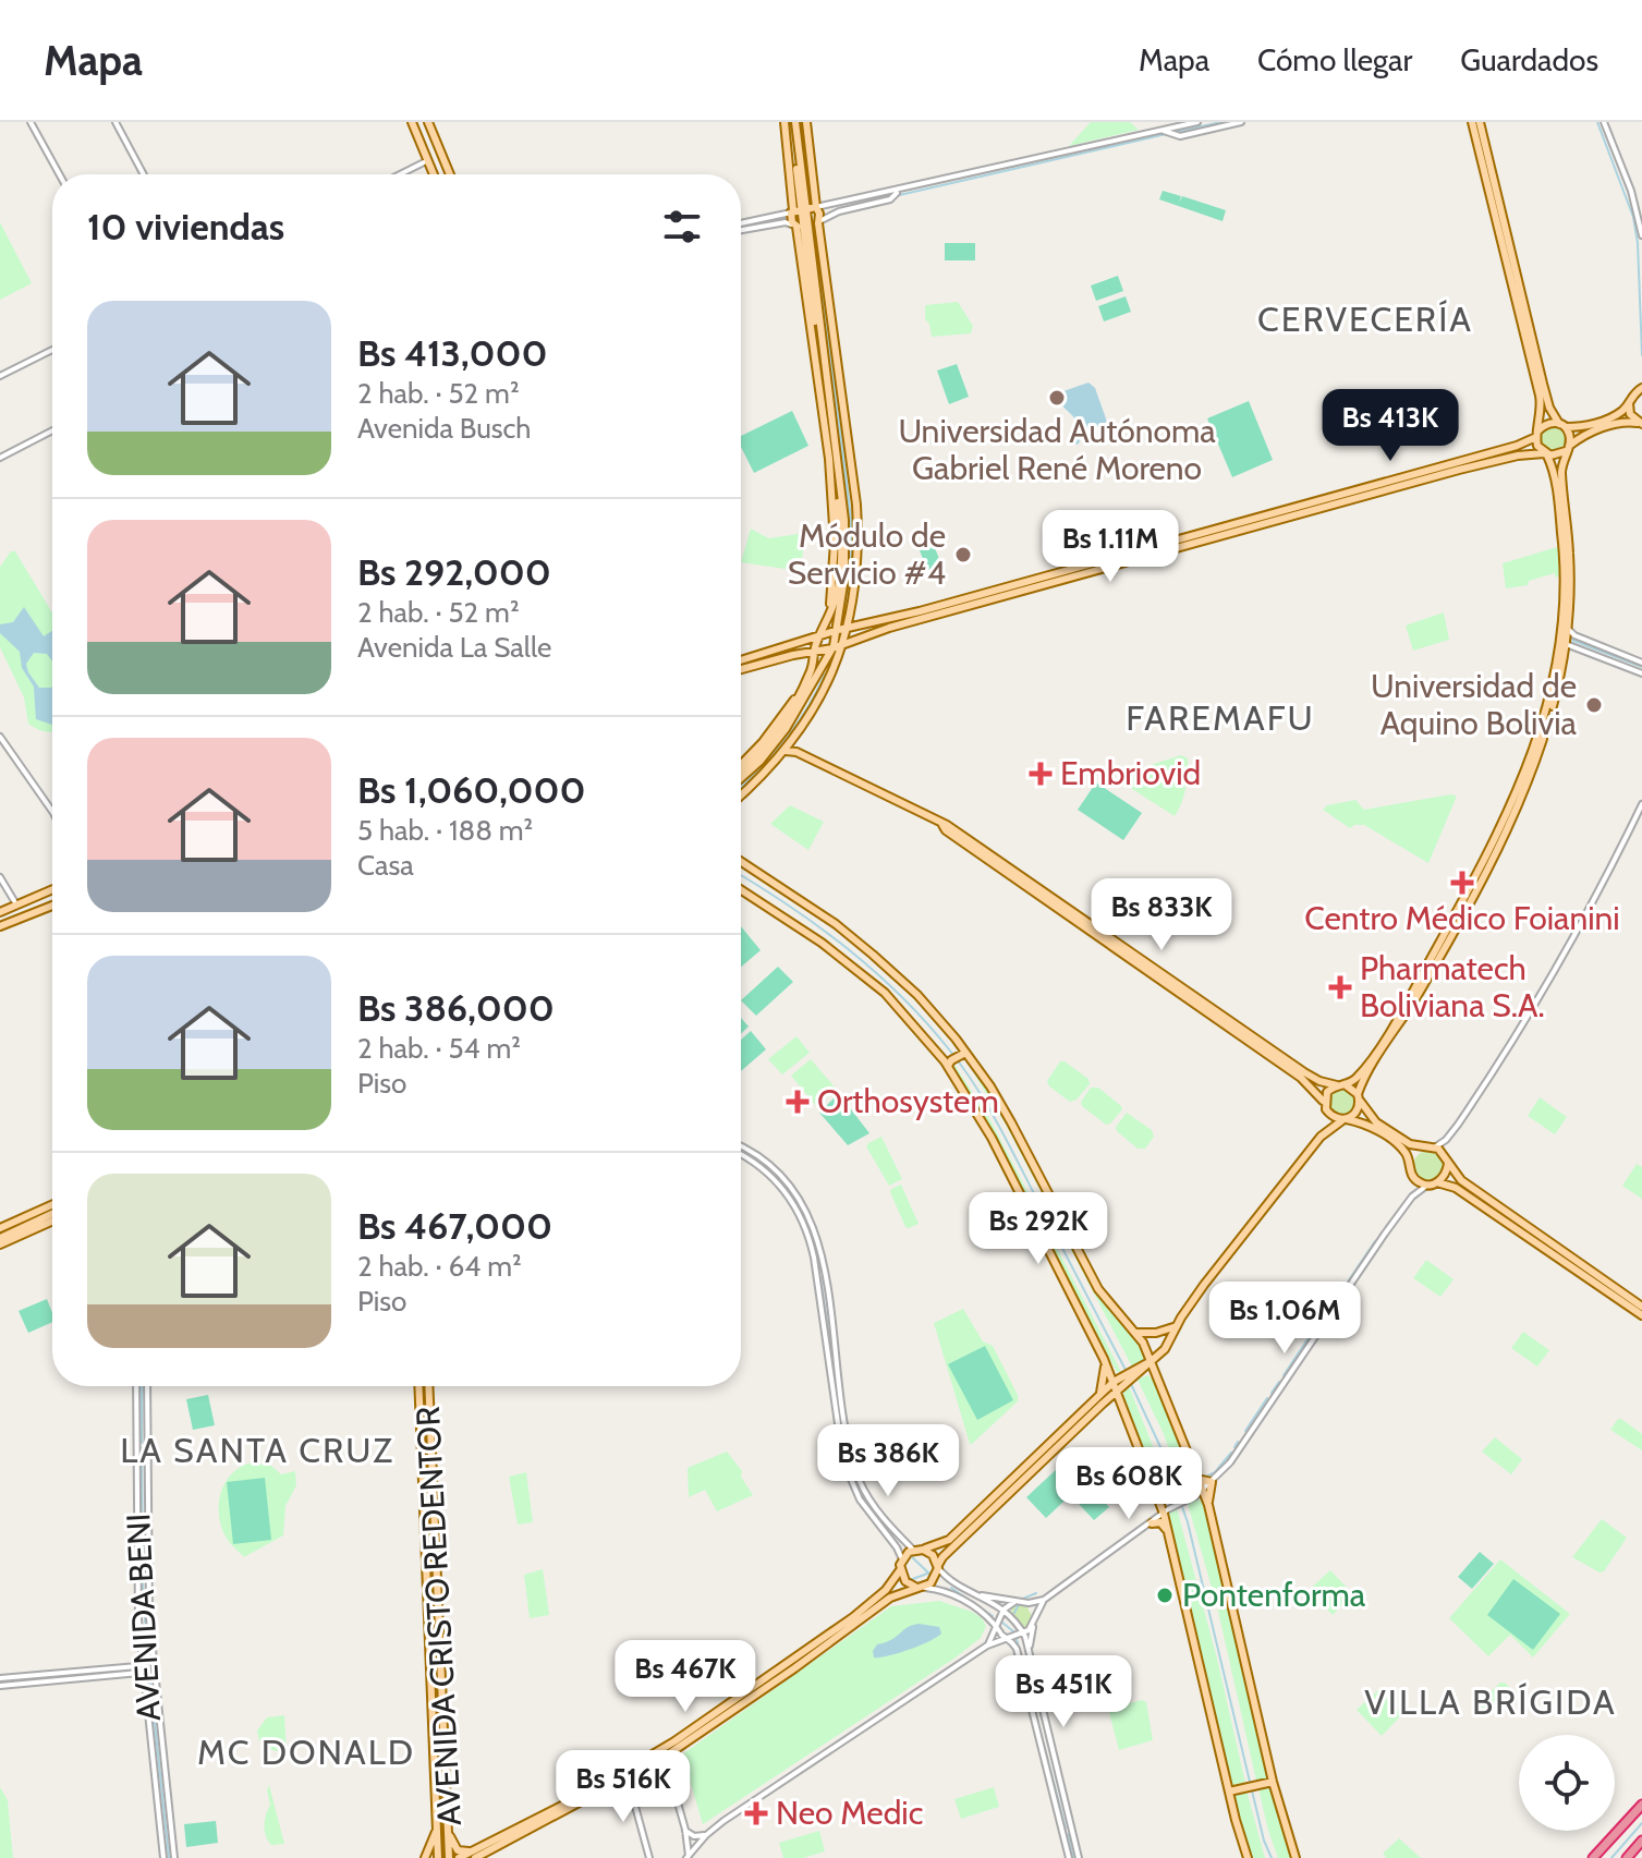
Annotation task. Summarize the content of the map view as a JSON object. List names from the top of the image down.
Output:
{
  "streets": {
    "main road": ["AVENIDA CRISTO REDENTOR"],
    "street": ["AVENIDA BENI"]
  },
  "districts": [
    "CERVECERÍA",
    "FAREMAFU",
    "LA SANTA CRUZ",
    "VILLA BRÍGIDA",
    "MC DONALD"
  ],
  "places": {
    "other": [
      "Universidad Autónoma Gabriel René Moreno",
      "Módulo de Servicio #4",
      "Universidad de Aquino Bolivia",
      "Pontenforma"
    ],
    "health": [
      "Embriovid",
      "Centro Médico Foianini",
      "Pharmatech Boliviana S.A.",
      "Orthosystem",
      "Neo Medic"
    ]
  },
  "page": {
    "header": "Mapa",
    "nav": ["Mapa", "Cómo llegar", "Guardados"],
    "heading": "10 viviendas",
    "list": [
      {
        "name": "Bs 413,000",
        "note": "2 hab. · 52 m² · Avenida Busch"
      },
      {
        "name": "Bs 292,000",
        "note": "2 hab. · 52 m² · Avenida La Salle"
      },
      {
        "name": "Bs 1,060,000",
        "note": "5 hab. · 188 m² · Casa"
      },
      {
        "name": "Bs 386,000",
        "note": "2 hab. · 54 m² · Piso"
      },
      {
        "name": "Bs 467,000",
        "note": "2 hab. · 64 m² · Piso"
      }
    ],
    "price": [
      "Bs 413K",
      "Bs 1.11M",
      "Bs 833K",
      "Bs 292K",
      "Bs 1.06M",
      "Bs 386K",
      "Bs 608K",
      "Bs 467K",
      "Bs 451K",
      "Bs 516K"
    ]
  }
}
